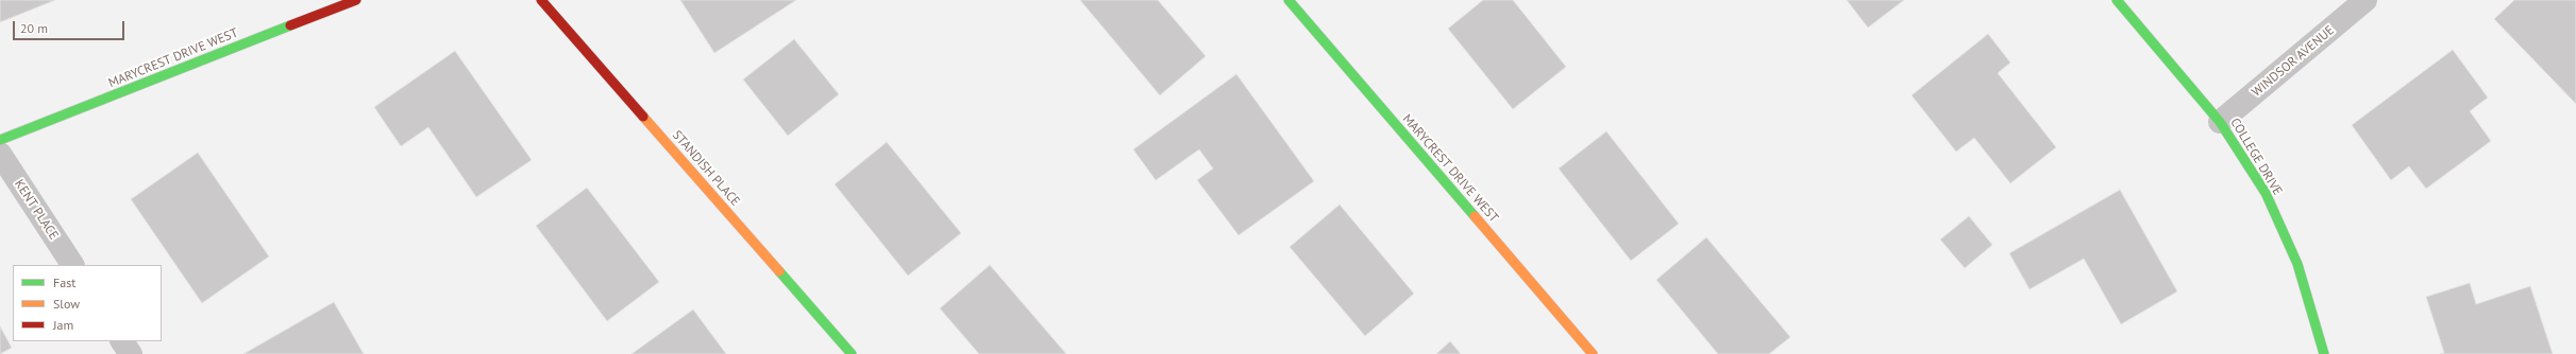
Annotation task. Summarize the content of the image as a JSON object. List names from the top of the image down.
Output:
{
  "streets": {
    "street": [
      "MARYCREST DRIVE WEST",
      "WINDSOR AVENUE",
      "COLLEGE DRIVE",
      "STANDISH PLACE",
      "KENT PLACE"
    ]
  },
  "crossings": [
    ["WINDSOR AVENUE", "COLLEGE DRIVE"]
  ],
  "legend": ["Fast", "Slow", "Jam"],
  "scale_bar": "20 m"
}
